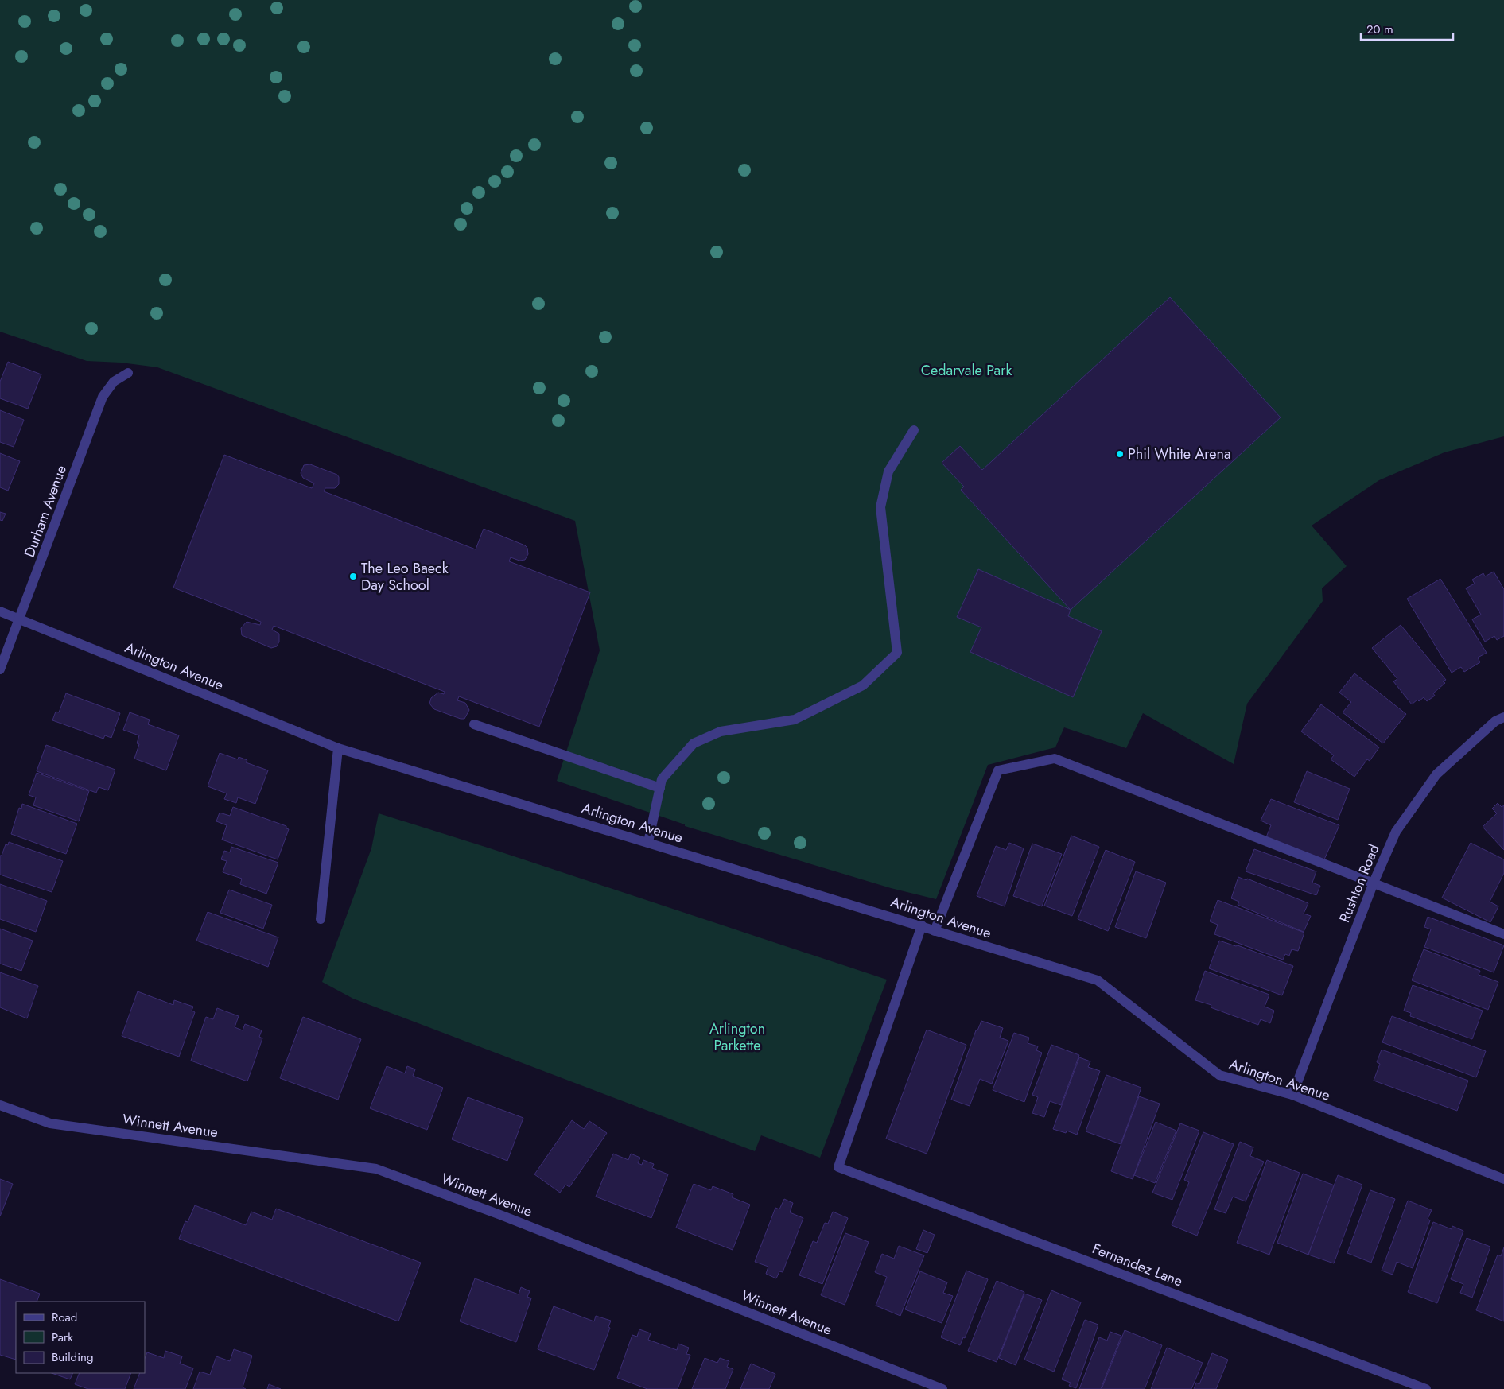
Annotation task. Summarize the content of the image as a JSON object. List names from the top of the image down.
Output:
{
  "streets": {
    "street": [
      "Durham Avenue",
      "Arlington Avenue",
      "Rushton Road",
      "Winnett Avenue",
      "Fernandez Lane"
    ]
  },
  "crossings": [
    ["Durham Avenue", "Arlington Avenue"],
    ["Arlington Avenue", "Rushton Road"],
    ["Arlington Avenue", "Fernandez Lane"]
  ],
  "parks": ["Cedarvale Park", "Arlington Parkette"],
  "places": ["Phil White Arena", "The Leo Baeck Day School"],
  "legend": ["Road", "Park", "Building"],
  "scale_bar": "20 m"
}
